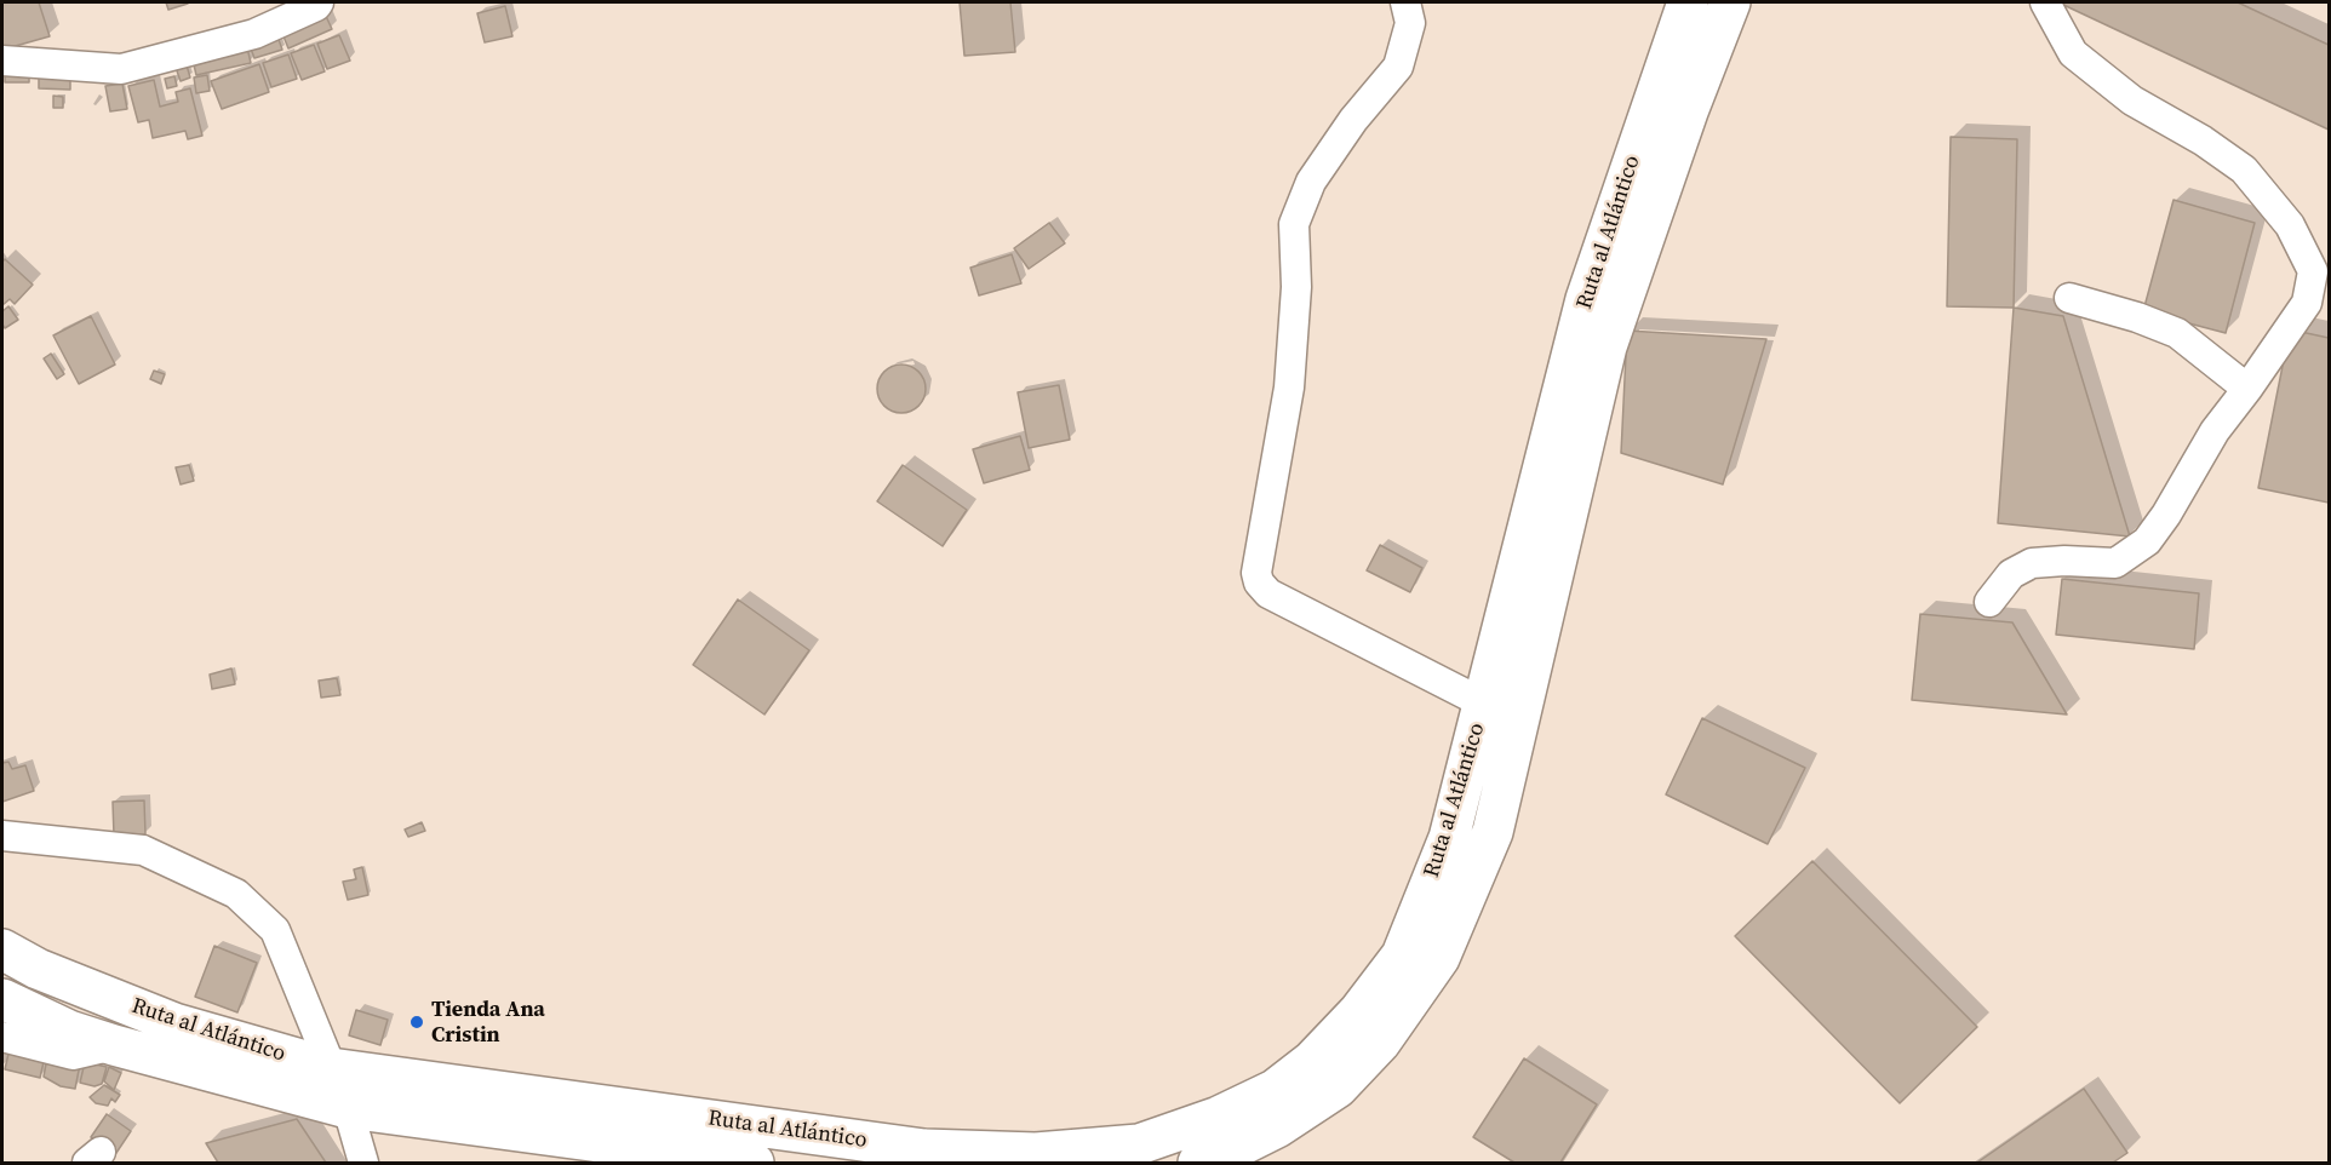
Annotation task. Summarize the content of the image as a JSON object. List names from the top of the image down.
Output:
{
  "streets": {
    "highway": ["Ruta al Atlántico"]
  },
  "places": ["Tienda Ana Cristin"]
}
